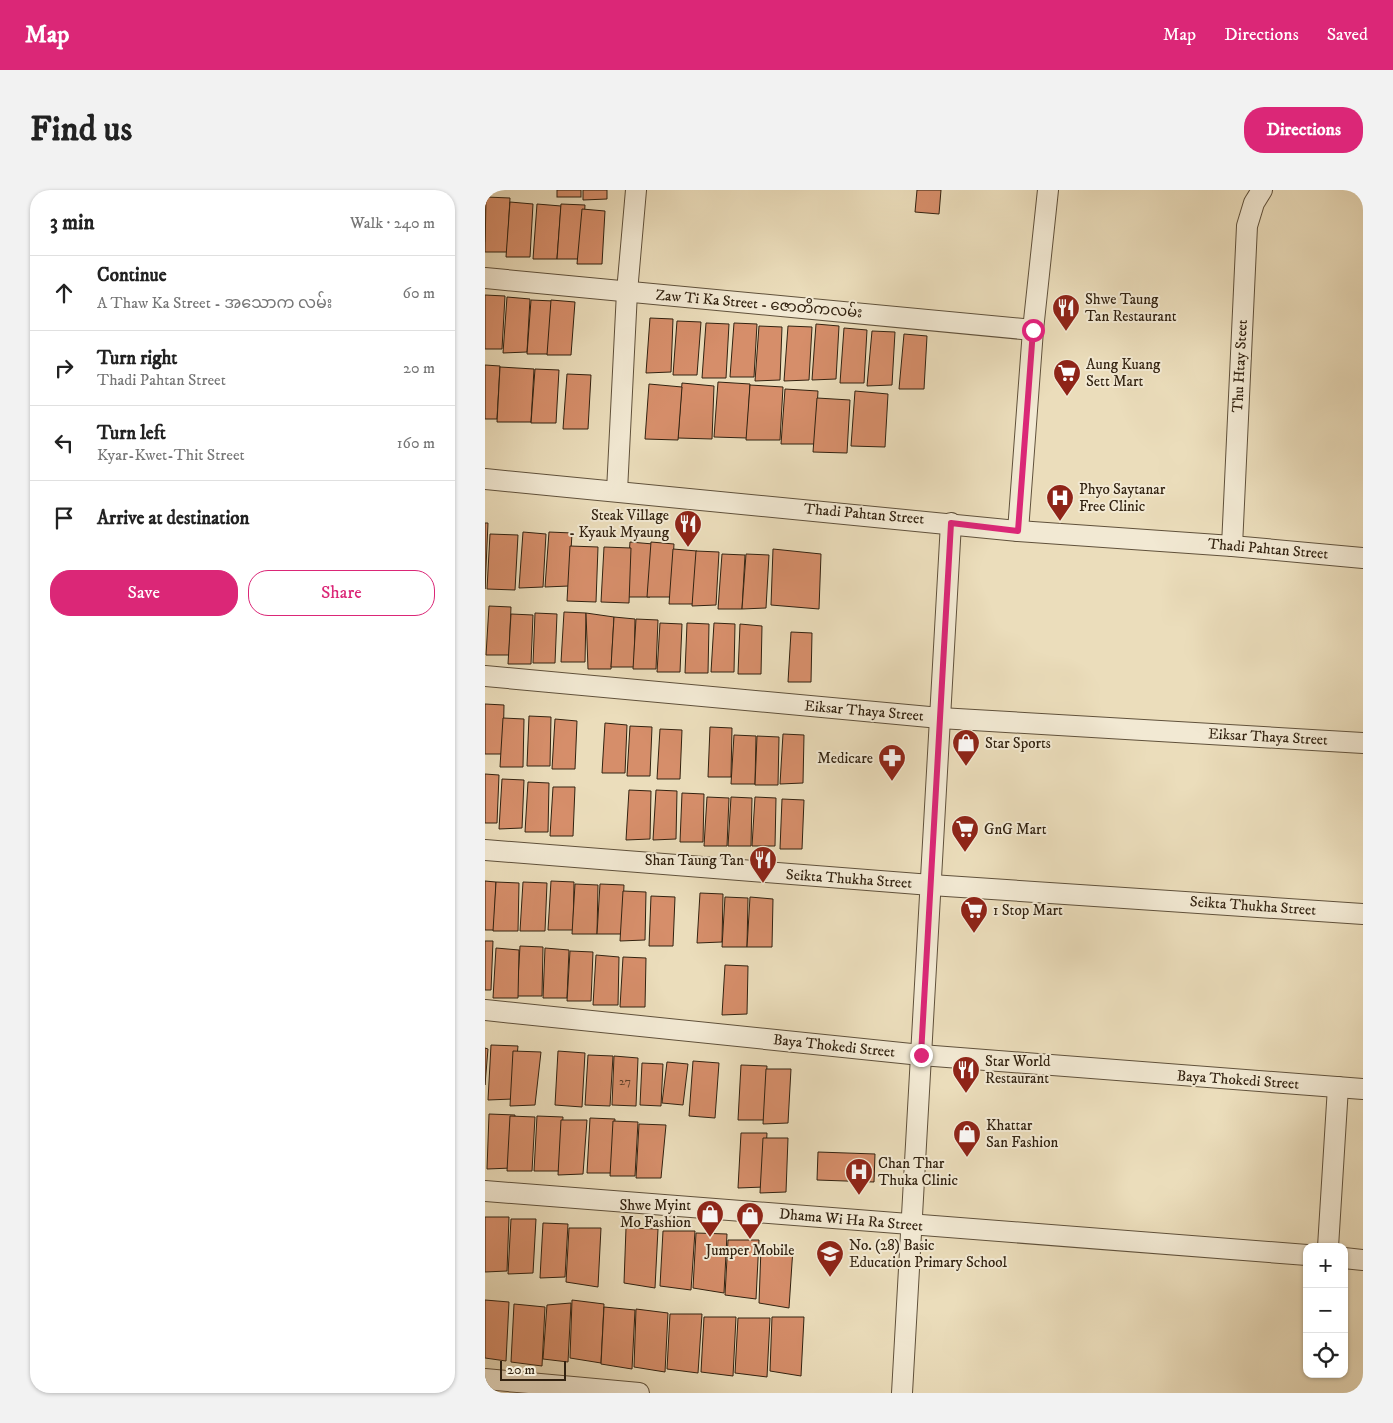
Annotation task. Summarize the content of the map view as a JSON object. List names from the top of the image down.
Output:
{
  "streets": {
    "street": [
      "Zaw Ti Ka Street - ဇောတိကလမ်း",
      "Thu Htay Steet",
      "Thadi Pahtan Street",
      "Eiksar Thaya Street",
      "Seikta Thukha Street",
      "Baya Thokedi Street",
      "Dhama Wi Ha Ra Street"
    ]
  },
  "crossings": [
    ["Thu Htay Steet", "Thadi Pahtan Street"]
  ],
  "places": {
    "restaurant": [
      "Shwe Taung Tan Restaurant",
      "Steak Village - Kyauk Myaung",
      "Shan Taung Tan",
      "Star World Restaurant"
    ],
    "supermarket": ["Aung Kuang Sett Mart", "GnG Mart", "1 Stop Mart"],
    "hospital": ["Phyo Saytanar Free Clinic", "Chan Thar Thuka Clinic"],
    "shop": [
      "Star Sports",
      "Khattar San Fashion",
      "Shwe Myint Mo Fashion",
      "Jumper Mobile"
    ],
    "pharmacy": ["Medicare"],
    "school or university": ["No. (28) Basic Education Primary School"]
  },
  "house_numbers": ["27"],
  "scale_bar": "20 m",
  "page": {
    "header": "Map",
    "nav": ["Map", "Directions", "Saved"],
    "buttons": [
      "Directions",
      ["Save", "Share"]
    ],
    "title": "Find us",
    "heading": ["3 min", "Walk · 240 m"],
    "list": [
      ["Continue", "A Thaw Ka Street - အသောက လမ်း", "60 m"],
      ["Turn right", "Thadi Pahtan Street", "20 m"],
      ["Turn left", "Kyar-Kwet-Thit Street", "160 m"],
      "Arrive at destination"
    ],
    "map_buttons": ["+", "−"],
    "scale": "20 m"
  }
}
